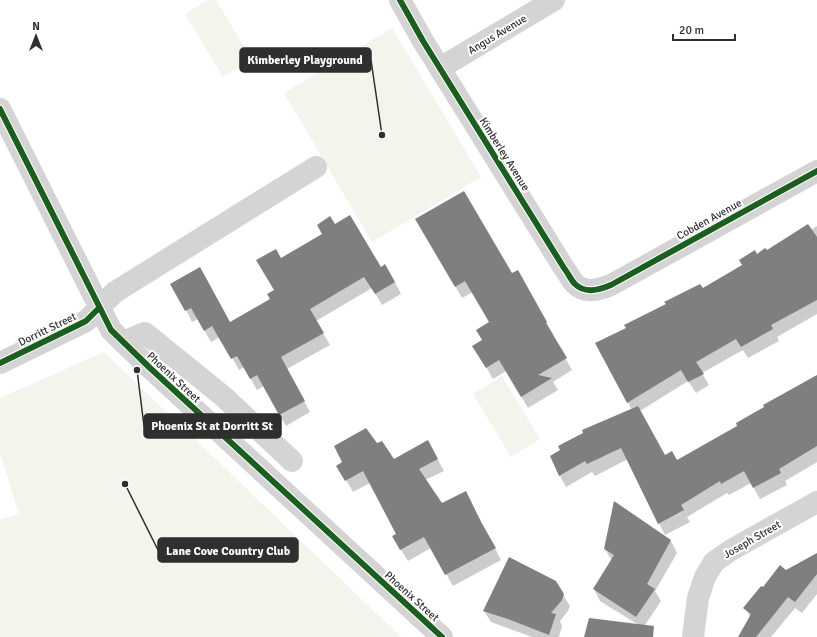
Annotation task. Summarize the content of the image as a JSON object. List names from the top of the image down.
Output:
{
  "streets": {
    "street": [
      "Angus Avenue",
      "Kimberley Avenue",
      "Cobden Avenue",
      "Dorritt Street",
      "Phoenix Street",
      "Joseph Street"
    ]
  },
  "crossings": [
    ["Angus Avenue", "Kimberley Avenue"],
    ["Kimberley Avenue", "Cobden Avenue"],
    ["Dorritt Street", "Phoenix Street"]
  ],
  "places": ["Kimberley Playground", "Phoenix St at Dorritt St", "Lane Cove Country Club"],
  "scale_bar": "20 m",
  "north": "top"
}
